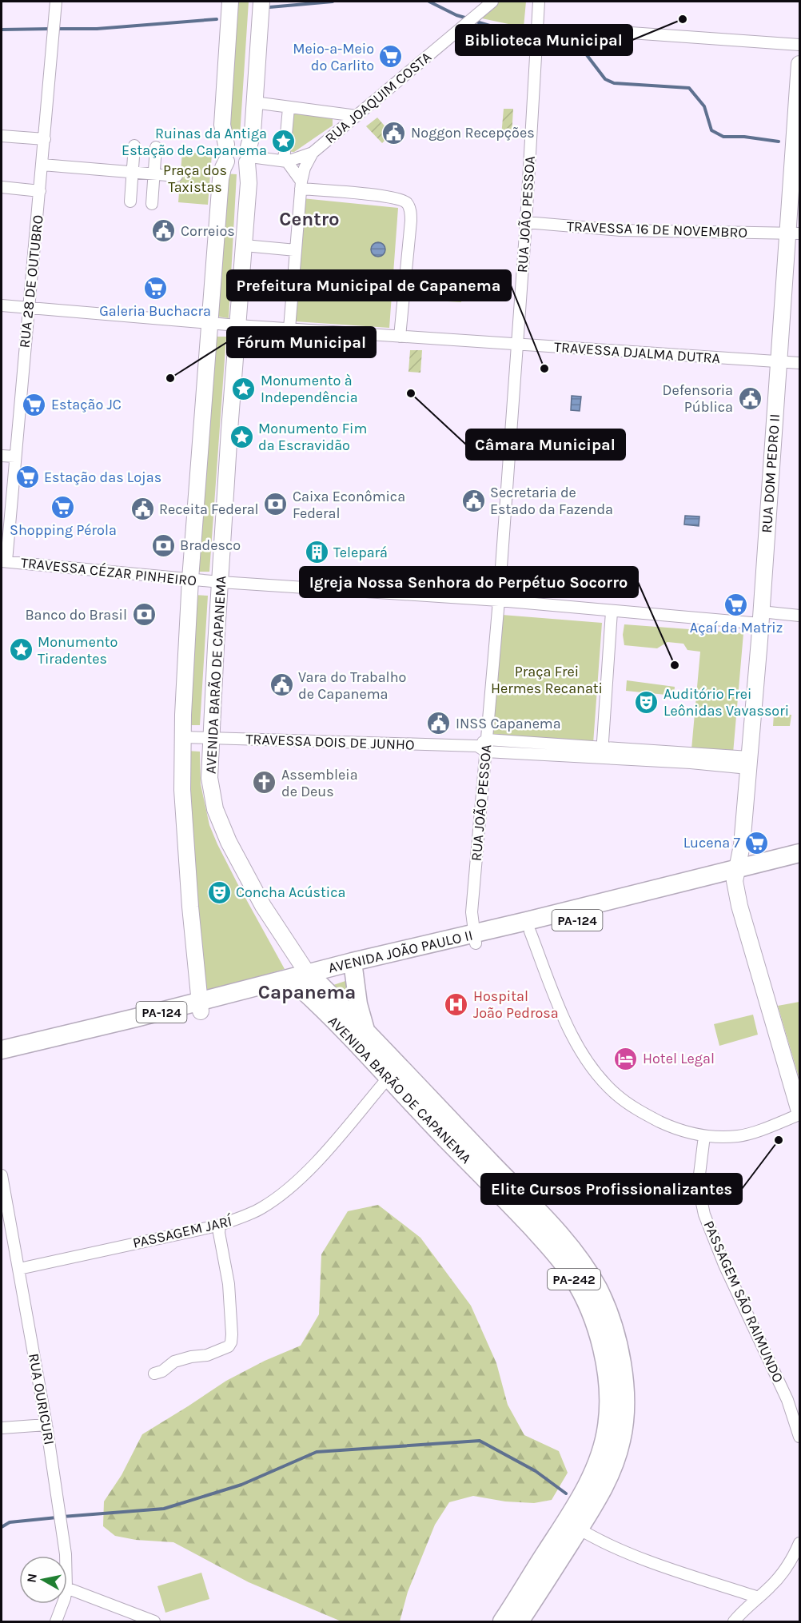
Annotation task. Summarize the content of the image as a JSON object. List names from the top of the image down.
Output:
{
  "streets": {
    "main road": [
      "AVENIDA BARÃO DE CAPANEMA",
      "PA-124",
      "AVENIDA JOÃO PAULO II",
      "PA-242"
    ],
    "street": [
      "RUA JOAQUIM COSTA",
      "RUA JOÃO PESSOA",
      "TRAVESSA 16 DE NOVEMBRO",
      "RUA 28 DE OUTUBRO",
      "TRAVESSA DJALMA DUTRA",
      "RUA DOM PEDRO II",
      "TRAVESSA CÉZAR PINHEIRO",
      "TRAVESSA DOIS DE JUNHO",
      "PASSAGEM JARÍ",
      "PASSAGEM SÃO RAIMUNDO",
      "RUA OURICURI"
    ]
  },
  "crossings": [
    ["RUA JOAQUIM COSTA", "AVENIDA BARÃO DE CAPANEMA"],
    ["RUA JOÃO PESSOA", "TRAVESSA 16 DE NOVEMBRO"],
    ["RUA JOÃO PESSOA", "TRAVESSA DJALMA DUTRA"],
    ["RUA JOÃO PESSOA", "TRAVESSA CÉZAR PINHEIRO"],
    ["RUA JOÃO PESSOA", "TRAVESSA DOIS DE JUNHO"],
    ["RUA JOÃO PESSOA", "AVENIDA JOÃO PAULO II"],
    ["TRAVESSA 16 DE NOVEMBRO", "RUA DOM PEDRO II"],
    ["RUA 28 DE OUTUBRO", "TRAVESSA DJALMA DUTRA"],
    ["RUA 28 DE OUTUBRO", "TRAVESSA CÉZAR PINHEIRO"],
    ["TRAVESSA DJALMA DUTRA", "RUA DOM PEDRO II"],
    ["TRAVESSA DJALMA DUTRA", "AVENIDA BARÃO DE CAPANEMA"],
    ["RUA DOM PEDRO II", "TRAVESSA CÉZAR PINHEIRO"],
    ["RUA DOM PEDRO II", "TRAVESSA DOIS DE JUNHO"],
    ["RUA DOM PEDRO II", "AVENIDA JOÃO PAULO II"],
    ["TRAVESSA CÉZAR PINHEIRO", "AVENIDA BARÃO DE CAPANEMA"],
    ["AVENIDA BARÃO DE CAPANEMA", "TRAVESSA DOIS DE JUNHO"],
    ["AVENIDA BARÃO DE CAPANEMA", "AVENIDA JOÃO PAULO II"],
    ["AVENIDA BARÃO DE CAPANEMA", "PASSAGEM JARÍ"],
    ["PASSAGEM JARÍ", "RUA OURICURI"]
  ],
  "districts": ["Centro", "Capanema"],
  "parks": ["Praça dos Taxistas", "Praça Frei Hermes Recanati"],
  "places": {
    "other": [
      "Biblioteca Municipal",
      "Prefeitura Municipal de Capanema",
      "Fórum Municipal",
      "Câmara Municipal",
      "Igreja Nossa Senhora do Perpétuo Socorro",
      "Elite Cursos Profissionalizantes"
    ],
    "supermarket": [
      "Meio-a-Meio do Carlito",
      "Galeria Buchacra",
      "Estação JC",
      "Estação das Lojas",
      "Shopping Pérola",
      "Açaí da Matriz",
      "Lucena 7"
    ],
    "public building": [
      "Noggon Recepções",
      "Correios",
      "Defensoria Pública",
      "Secretaria de Estado da Fazenda",
      "Receita Federal",
      "Vara do Trabalho de Capanema",
      "INSS Capanema"
    ],
    "place": [
      "Ruinas da Antiga Estação de Capanema",
      "Monumento à Independência",
      "Monumento Fim da Escravidão",
      "Monumento Tiradentes"
    ],
    "bank": ["Caixa Econômica Federal", "Bradesco", "Banco do Brasil"],
    "building": ["Telepará"],
    "theatre": ["Auditório Frei Leônidas Vavassori", "Concha Acústica"],
    "church": ["Assembleia de Deus"],
    "hospital": ["Hospital João Pedrosa"],
    "hotel": ["Hotel Legal"]
  },
  "north": "left"
}
